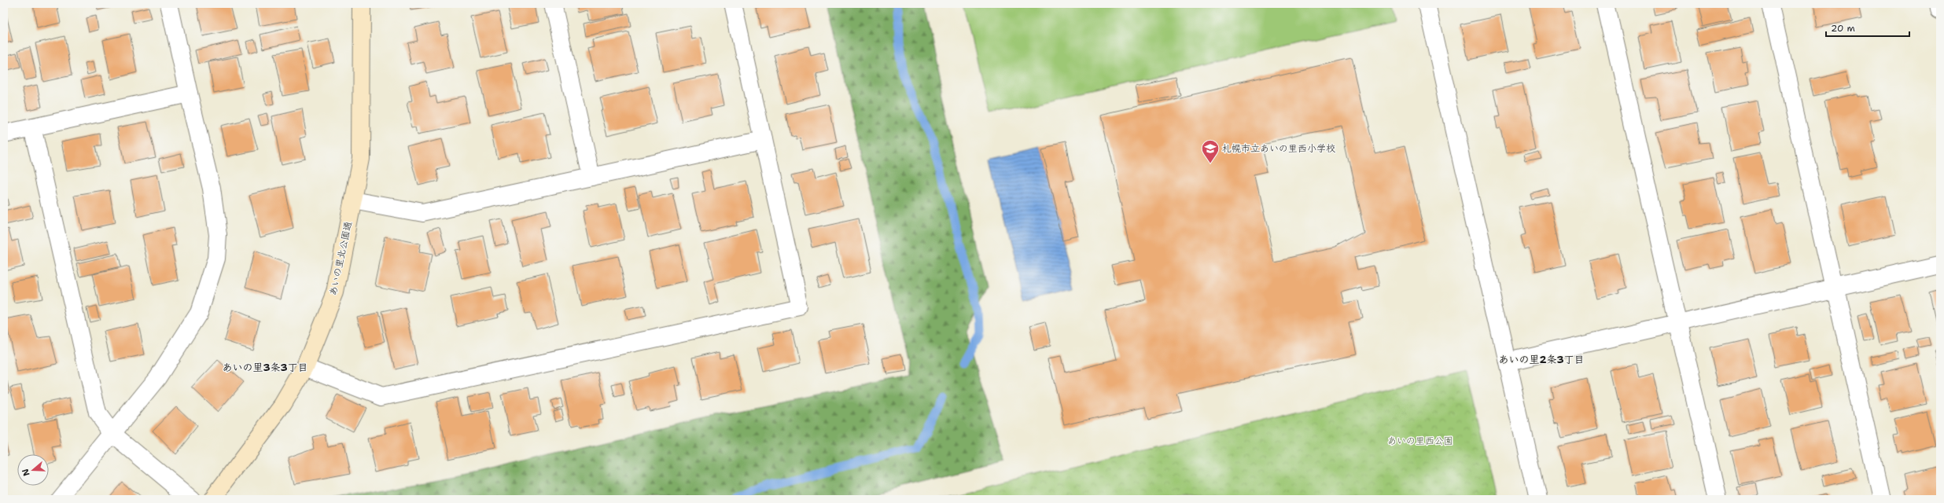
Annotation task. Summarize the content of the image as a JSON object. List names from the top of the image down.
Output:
{
  "streets": {
    "street": ["あいの里北公園通"]
  },
  "districts": ["あいの里2条3丁目", "あいの里3条3丁目"],
  "parks": ["あいの里西公園"],
  "places": {
    "school or university": ["札幌市立あいの里西小学校"]
  },
  "scale_bar": "20 m",
  "north": "left"
}
